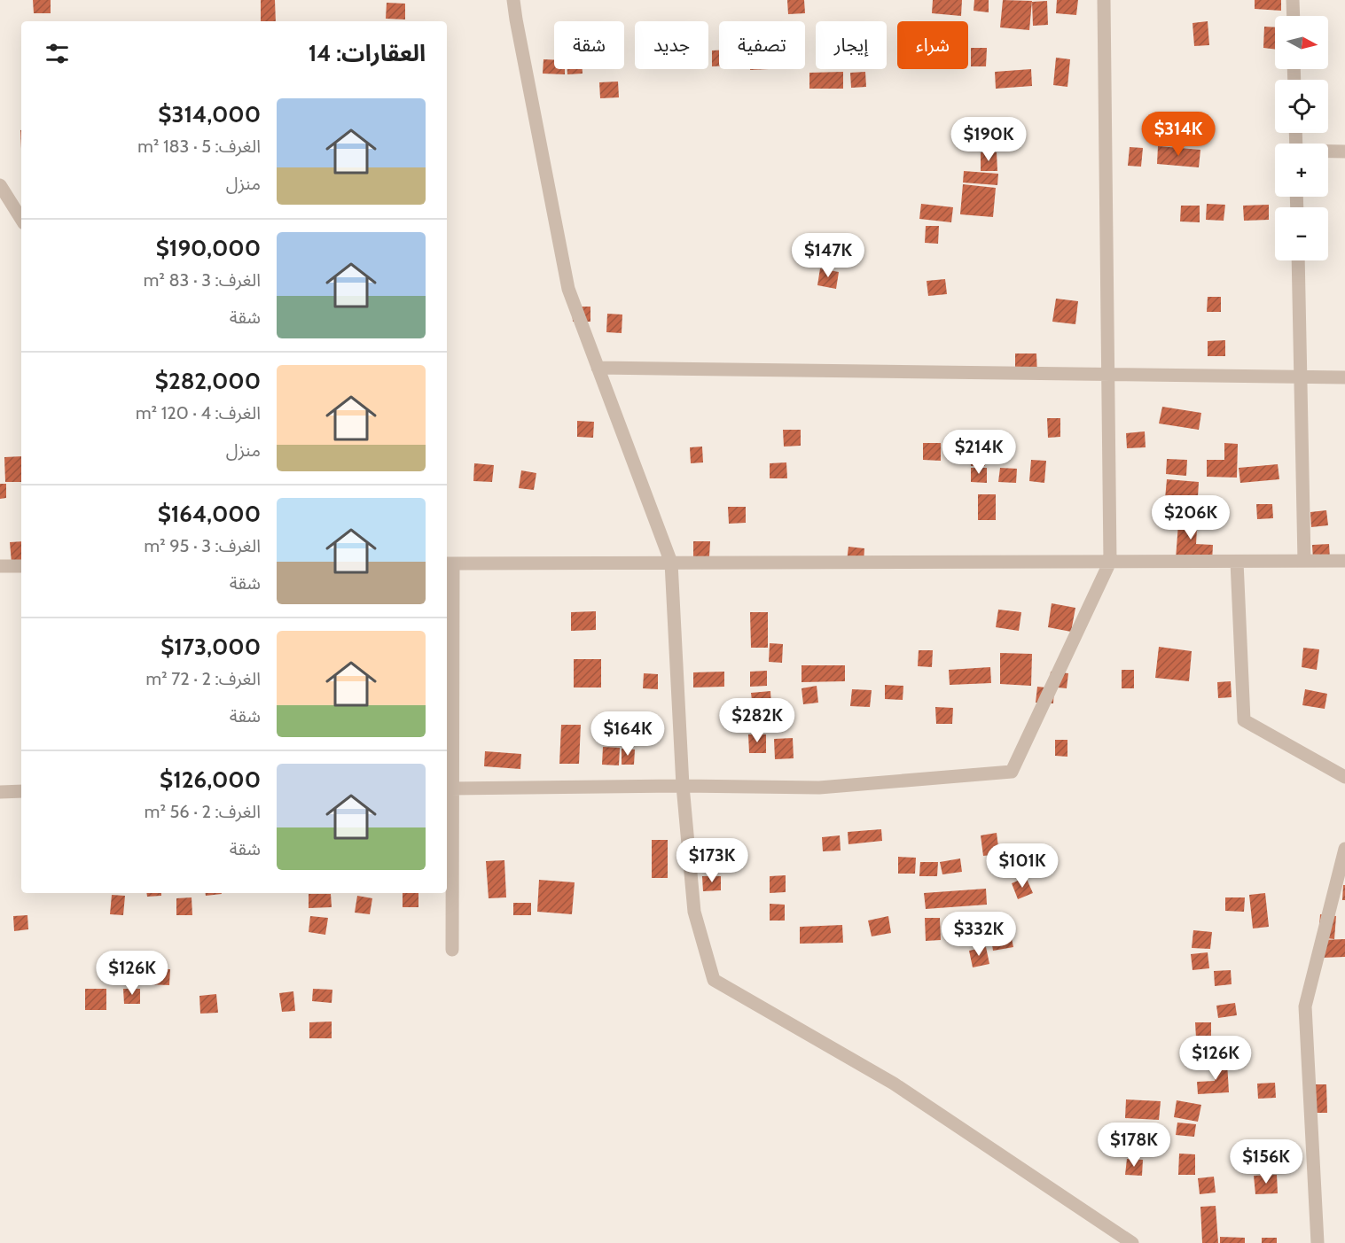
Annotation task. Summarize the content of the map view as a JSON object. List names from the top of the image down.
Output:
{
  "north": "right",
  "page": {
    "map_buttons": ["+", "−"],
    "chip": [
      "شراء",
      "إيجار",
      "تصفية",
      "جديد",
      "شقة"
    ],
    "heading": "العقارات: 14",
    "list": [
      {
        "name": "$314,000",
        "note": "الغرف: 5 · 183 m² · منزل"
      },
      {
        "name": "$190,000",
        "note": "الغرف: 3 · 83 m² · شقة"
      },
      {
        "name": "$282,000",
        "note": "الغرف: 4 · 120 m² · منزل"
      },
      {
        "name": "$164,000",
        "note": "الغرف: 3 · 95 m² · شقة"
      },
      {
        "name": "$173,000",
        "note": "الغرف: 2 · 72 m² · شقة"
      },
      {
        "name": "$126,000",
        "note": "الغرف: 2 · 56 m² · شقة"
      }
    ],
    "price": [
      "$314K",
      "$190K",
      "$147K",
      "$214K",
      "$206K",
      "$282K",
      "$164K",
      "$173K",
      "$101K",
      "$332K",
      "$126K",
      "$126K",
      "$178K",
      "$156K"
    ]
  }
}
